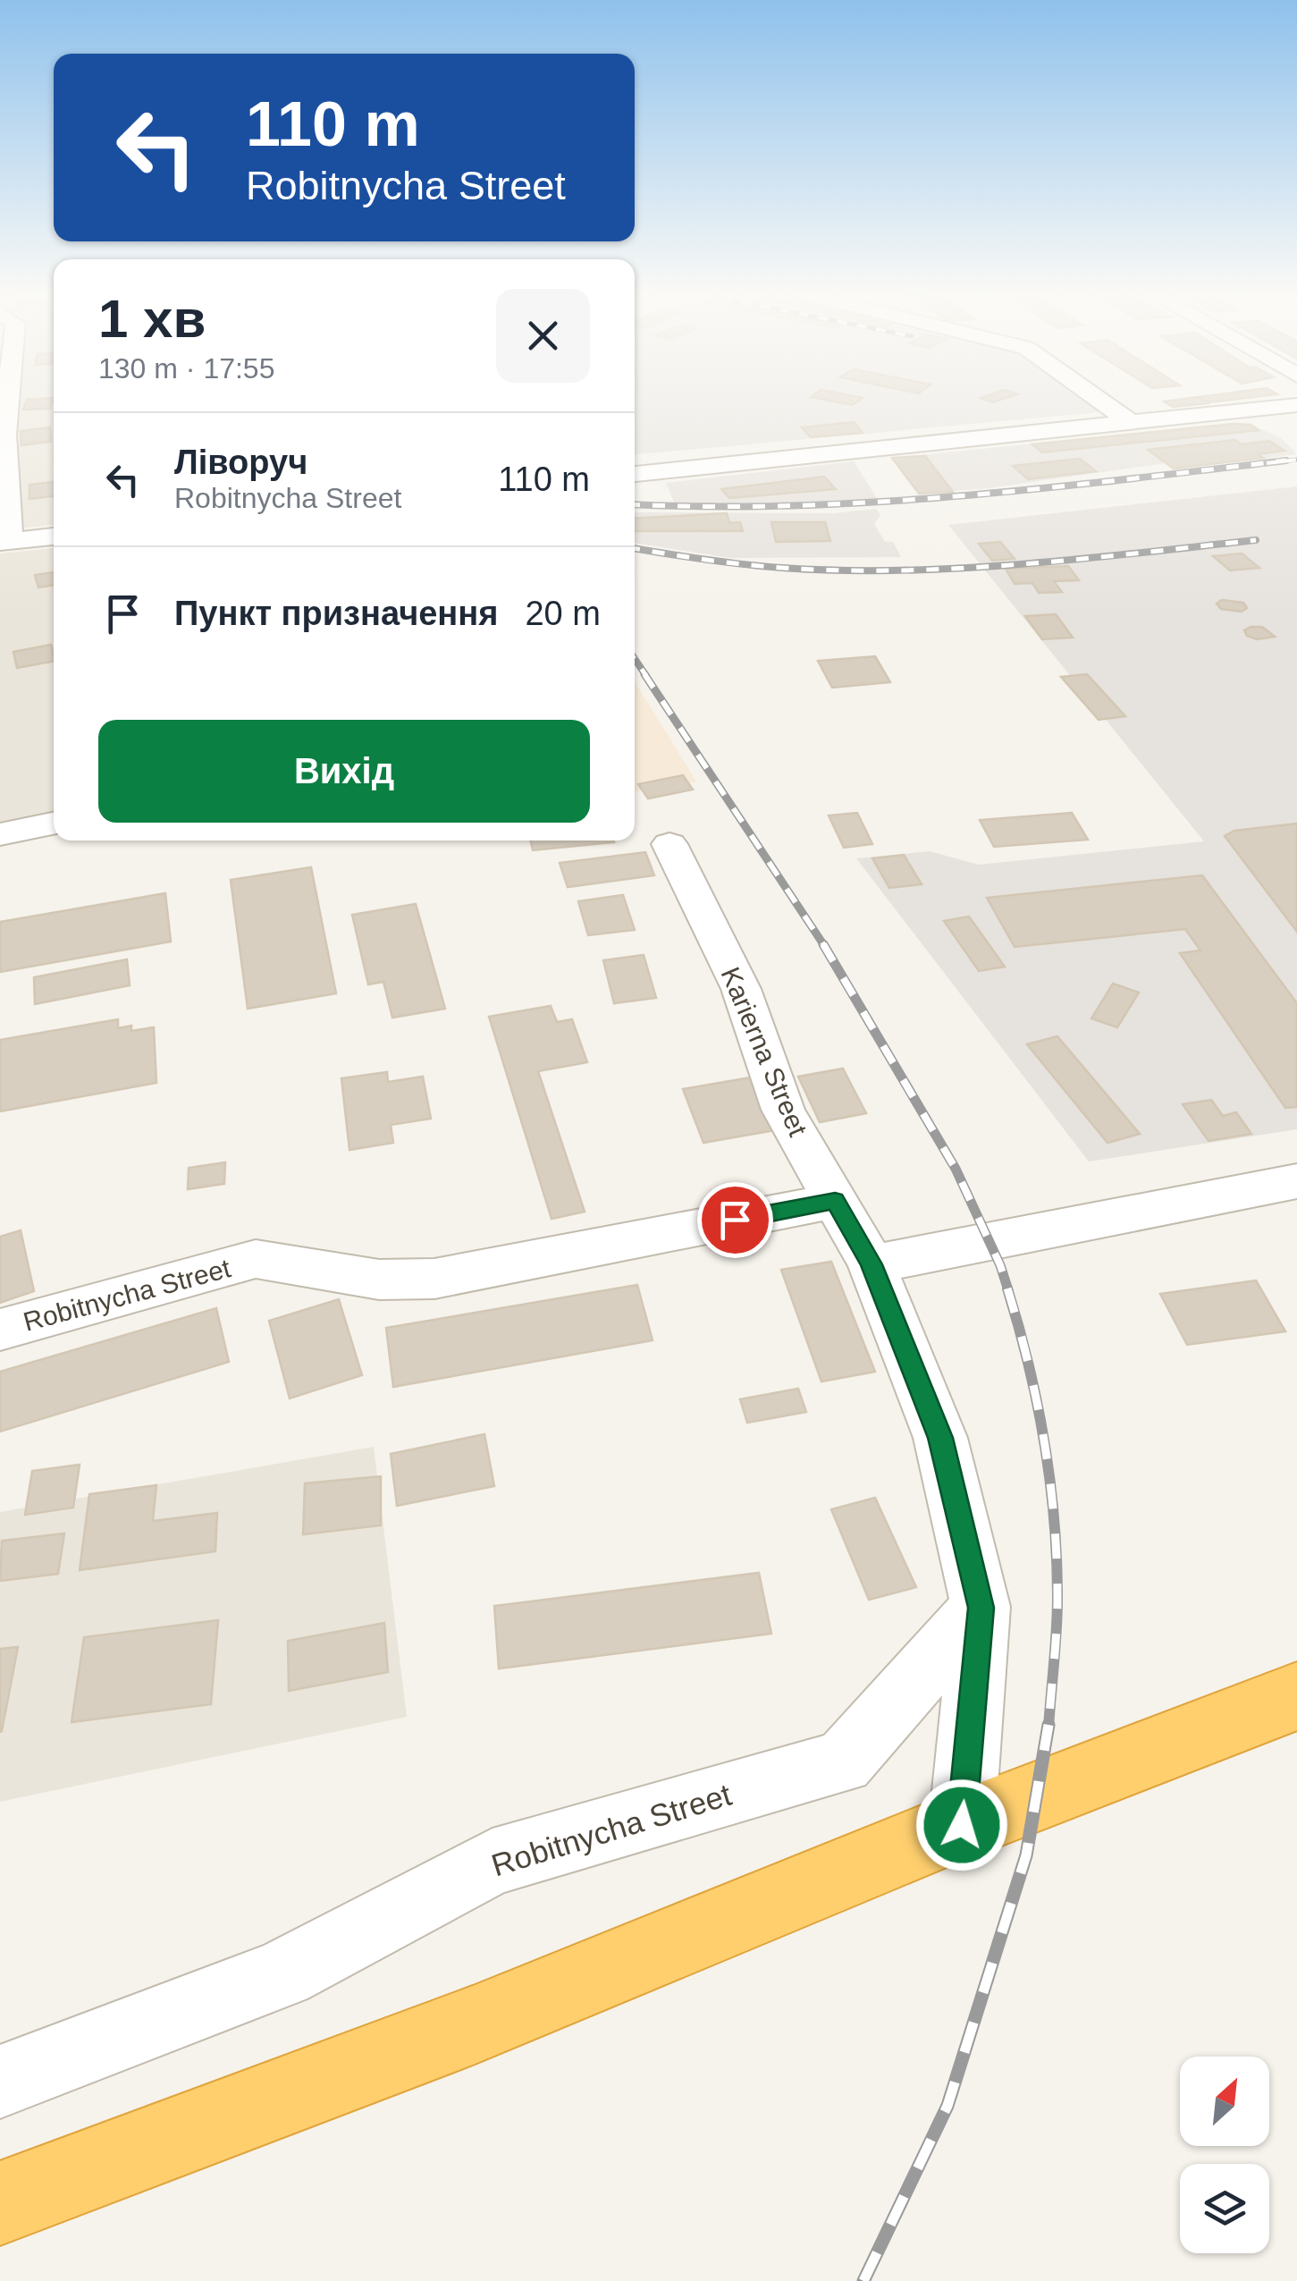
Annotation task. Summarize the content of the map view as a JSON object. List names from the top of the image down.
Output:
{
  "streets": {
    "street": ["Karierna Street", "Robitnycha Street"]
  },
  "crossings": [
    ["Karierna Street", "Robitnycha Street"]
  ],
  "north": "top right",
  "page": {
    "turn": ["110 m", "Robitnycha Street"],
    "heading": ["1 хв", "130 m · 17:55"],
    "list": [
      {
        "name": "Ліворуч",
        "note": "Robitnycha Street",
        "value": "110 m"
      },
      {
        "name": "Пункт призначення",
        "value": "20 m"
      }
    ],
    "buttons": "Вихід"
  }
}
